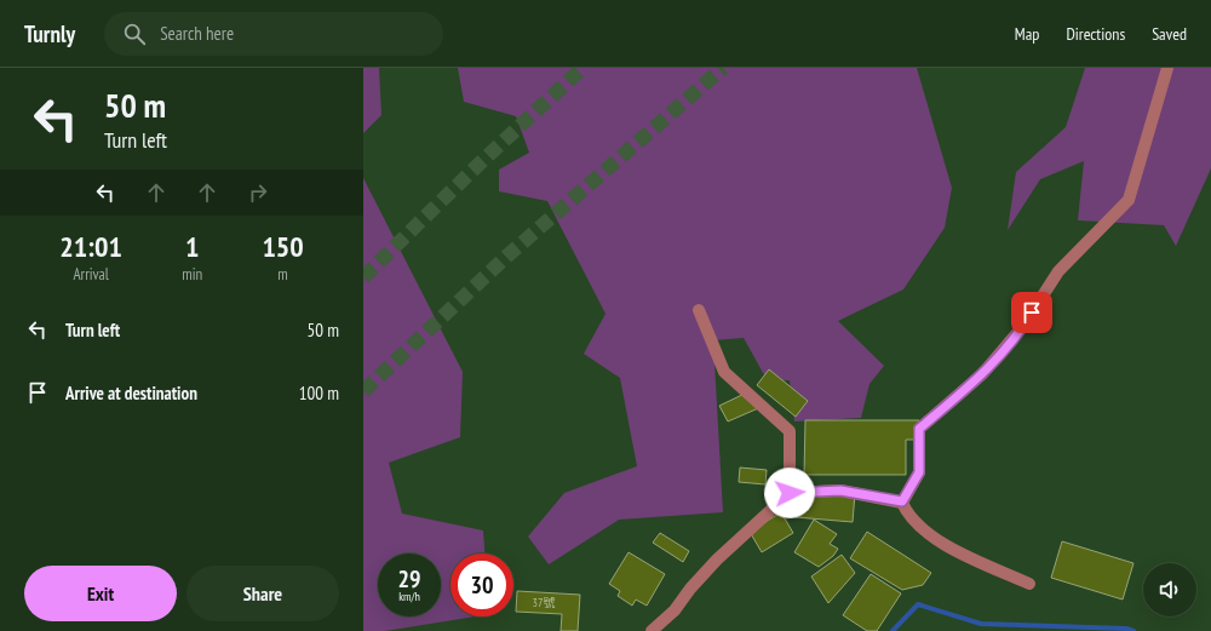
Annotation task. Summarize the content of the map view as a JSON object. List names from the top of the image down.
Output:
{
  "house_numbers": ["37號"],
  "page": {
    "header": "Turnly",
    "search": "Search here",
    "nav": ["Map", "Directions", "Saved"],
    "turn": ["50 m", "Turn left"],
    "eta": [
      "21:01",
      "Arrival",
      "1",
      "min",
      "150",
      "m"
    ],
    "list": [
      {
        "name": "Turn left",
        "value": "50 m"
      },
      {
        "name": "Arrive at destination",
        "value": "100 m"
      }
    ],
    "speed": "29 km/h",
    "limit": "30",
    "buttons": ["Exit", "Share"]
  }
}
